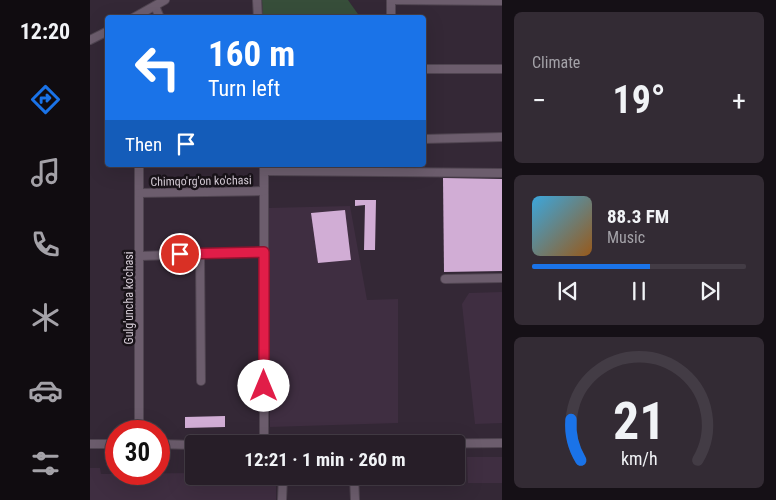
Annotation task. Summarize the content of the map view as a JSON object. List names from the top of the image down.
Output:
{
  "streets": {
    "street": ["Chimqo'rg'on ko'chasi", "Gulg'uncha ko'chasi"]
  },
  "crossings": [
    ["Chimqo'rg'on ko'chasi", "Gulg'uncha ko'chasi"]
  ],
  "page": {
    "tabs": "12:20",
    "tile": "Climate",
    "turn": ["160 m", "Turn left"],
    "heat": ["−", "19°", "+"],
    "then": "Then",
    "song": ["88.3 FM", "Music"],
    "limit": "30",
    "trip": "12:21 · 1 min · 260 m",
    "gauge": ["21", "km/h"]
  }
}
